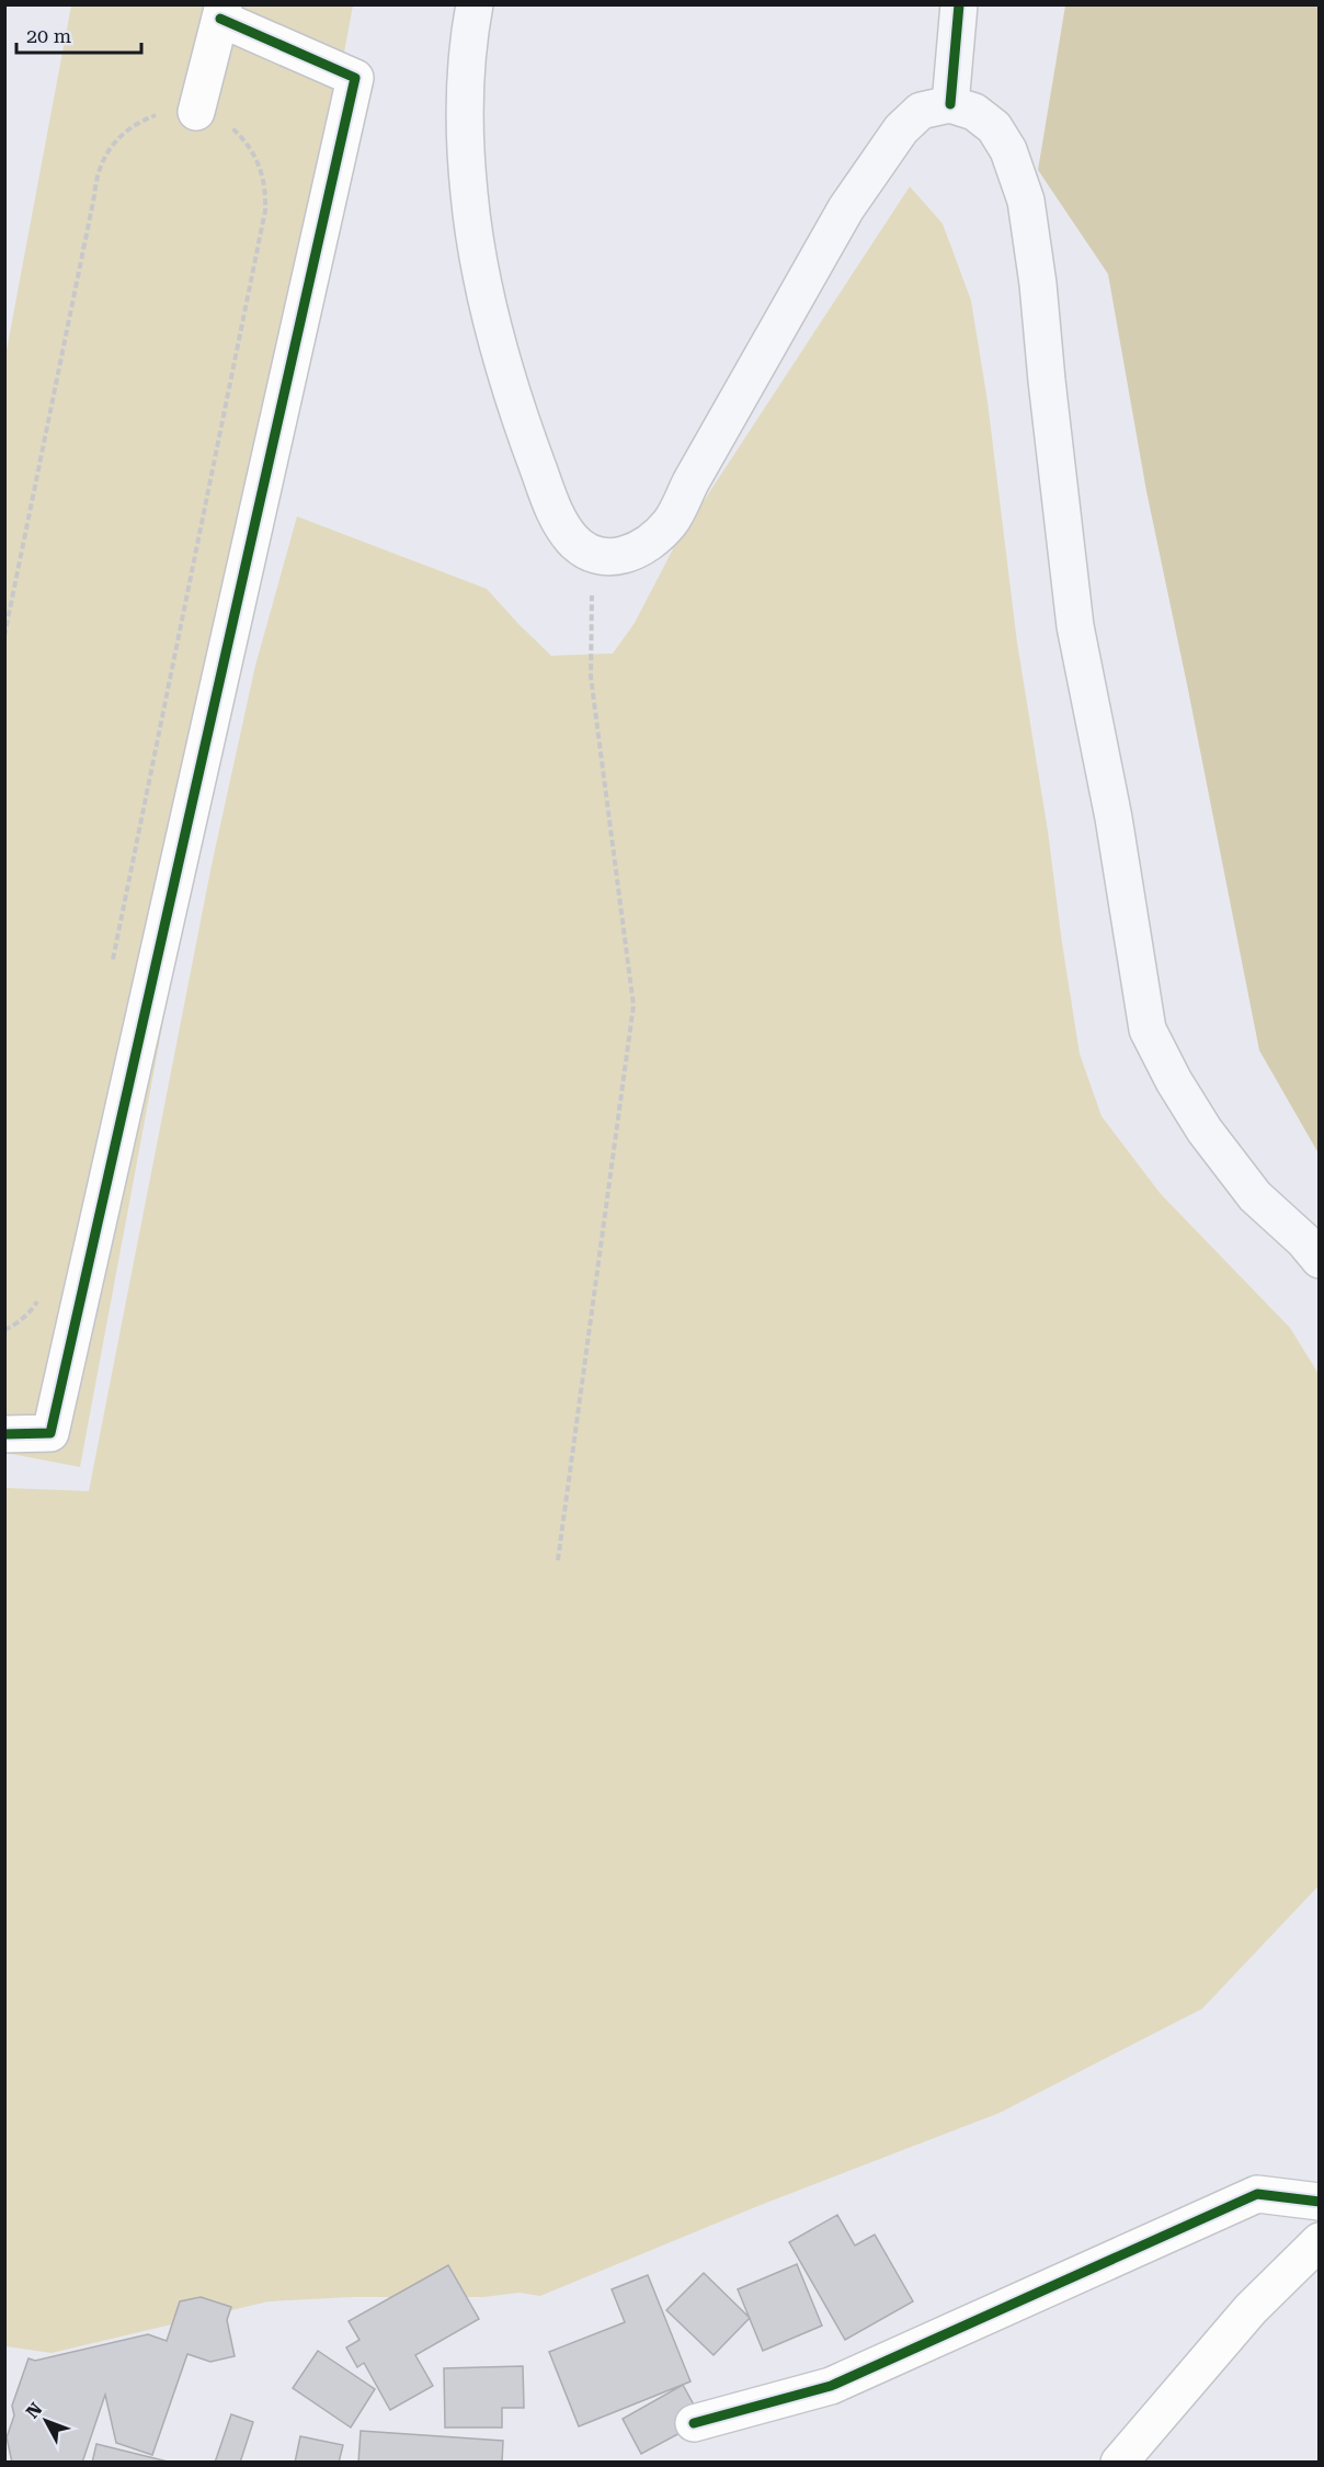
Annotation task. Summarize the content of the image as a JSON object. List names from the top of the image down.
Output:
{
  "scale_bar": "20 m",
  "north": "top left"
}
